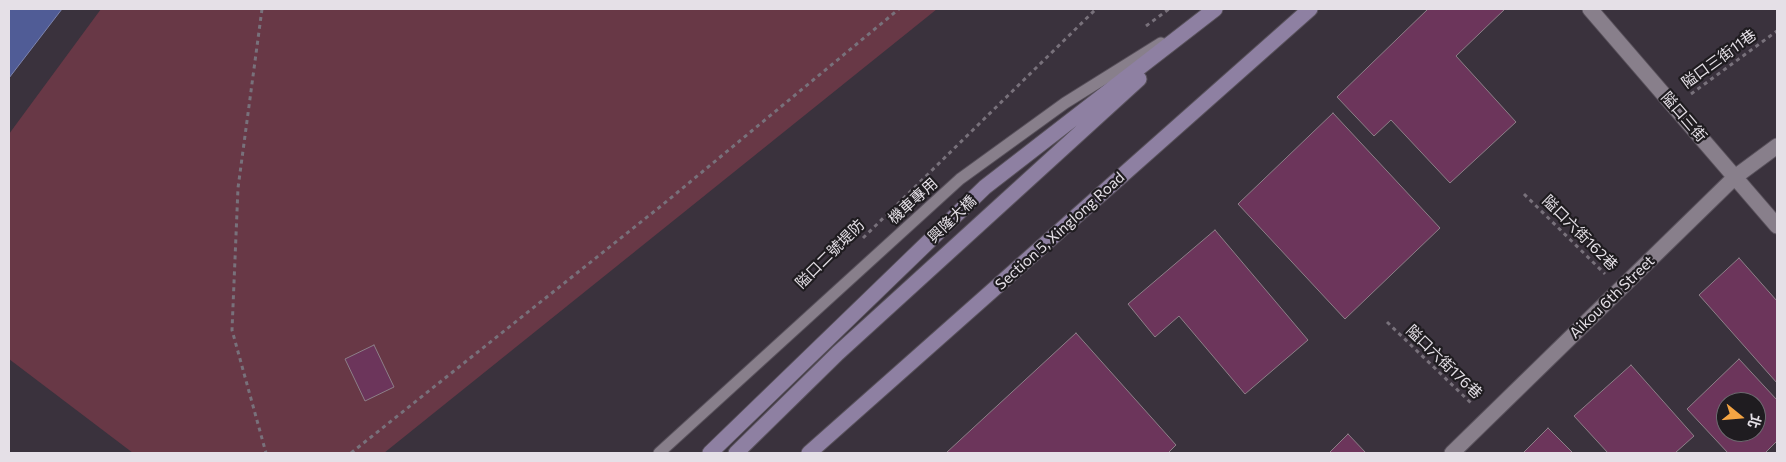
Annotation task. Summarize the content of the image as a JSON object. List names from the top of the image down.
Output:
{
  "streets": {
    "street": [
      "隘口三街",
      "興隆大橋",
      "Section 5, Xinglong Road",
      "Aikou 6th Street"
    ],
    "lane": ["機車專用"],
    "path": [
      "隘口三街11巷",
      "隘口六街162巷",
      "隘口二號堤防",
      "隘口六街176巷"
    ]
  },
  "crossings": [
    ["隘口三街11巷", "隘口三街"],
    ["隘口三街", "Aikou 6th Street"],
    ["機車專用", "興隆大橋"],
    ["隘口六街162巷", "Aikou 6th Street"],
    ["Aikou 6th Street", "隘口六街176巷"]
  ],
  "north": "right"
}
